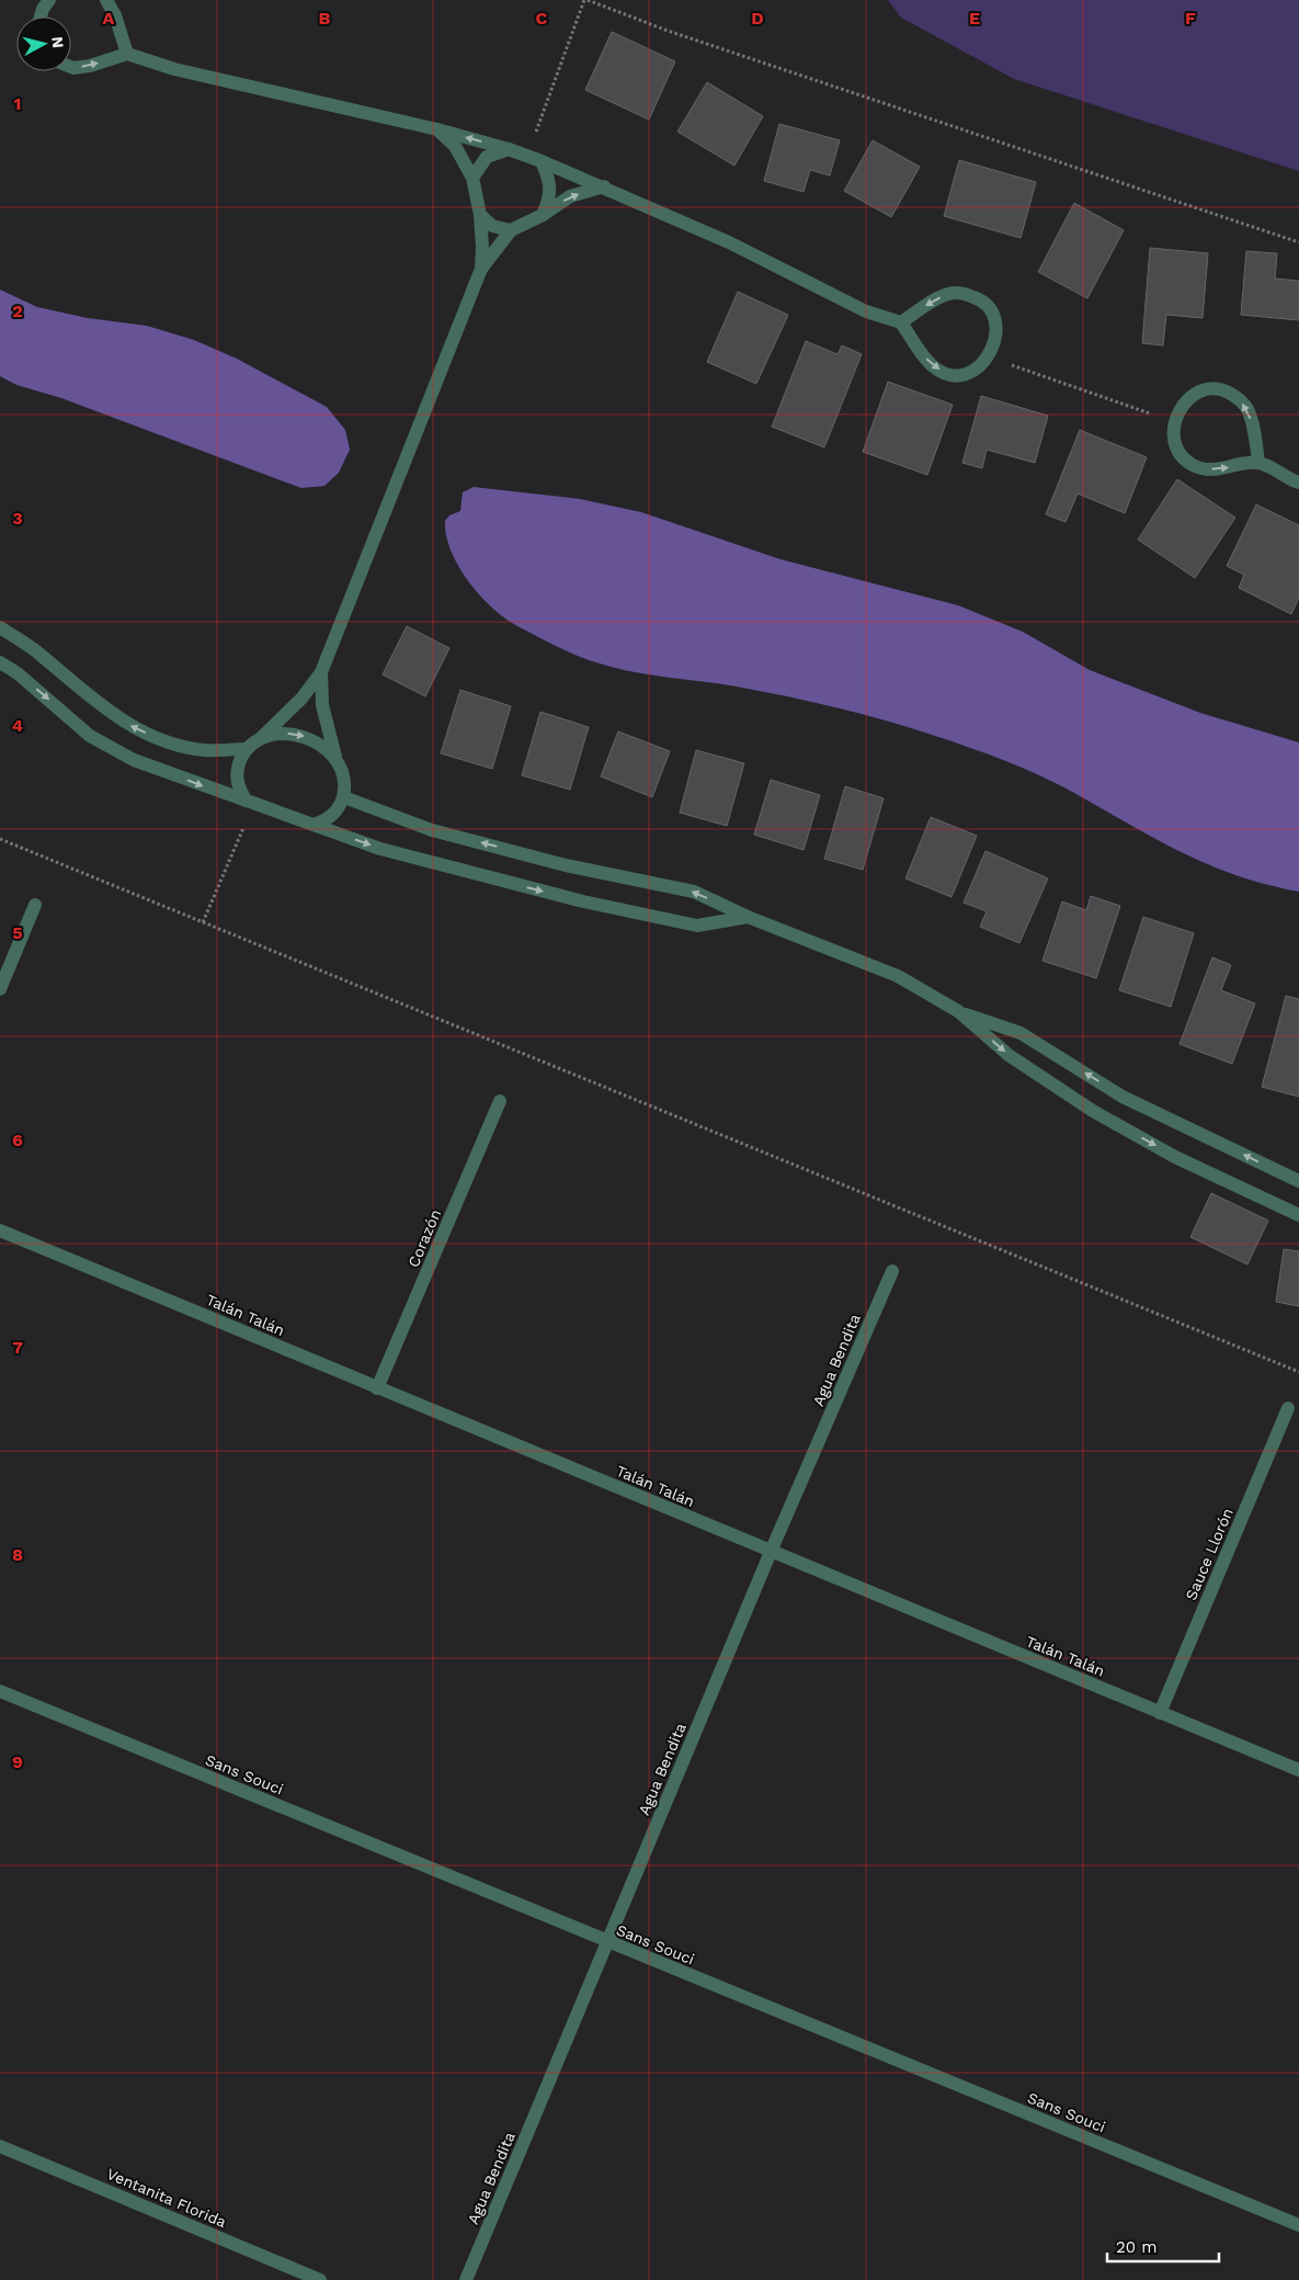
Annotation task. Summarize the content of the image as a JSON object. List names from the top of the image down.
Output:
{
  "streets": {
    "street": [
      "Corazón",
      "Talán Talán",
      "Agua Bendita",
      "Sauce Llorón",
      "Sans Souci",
      "Ventanita Florida"
    ]
  },
  "crossings": [
    ["Corazón", "Talán Talán"],
    ["Talán Talán", "Agua Bendita"],
    ["Talán Talán", "Sauce Llorón"],
    ["Agua Bendita", "Sans Souci"]
  ],
  "scale_bar": "20 m",
  "north": "right",
  "grid": {
    "columns": [
      "A",
      "B",
      "C",
      "D",
      "E",
      "F"
    ],
    "rows": [
      "1",
      "2",
      "3",
      "4",
      "5",
      "6",
      "7",
      "8",
      "9"
    ]
  }
}
